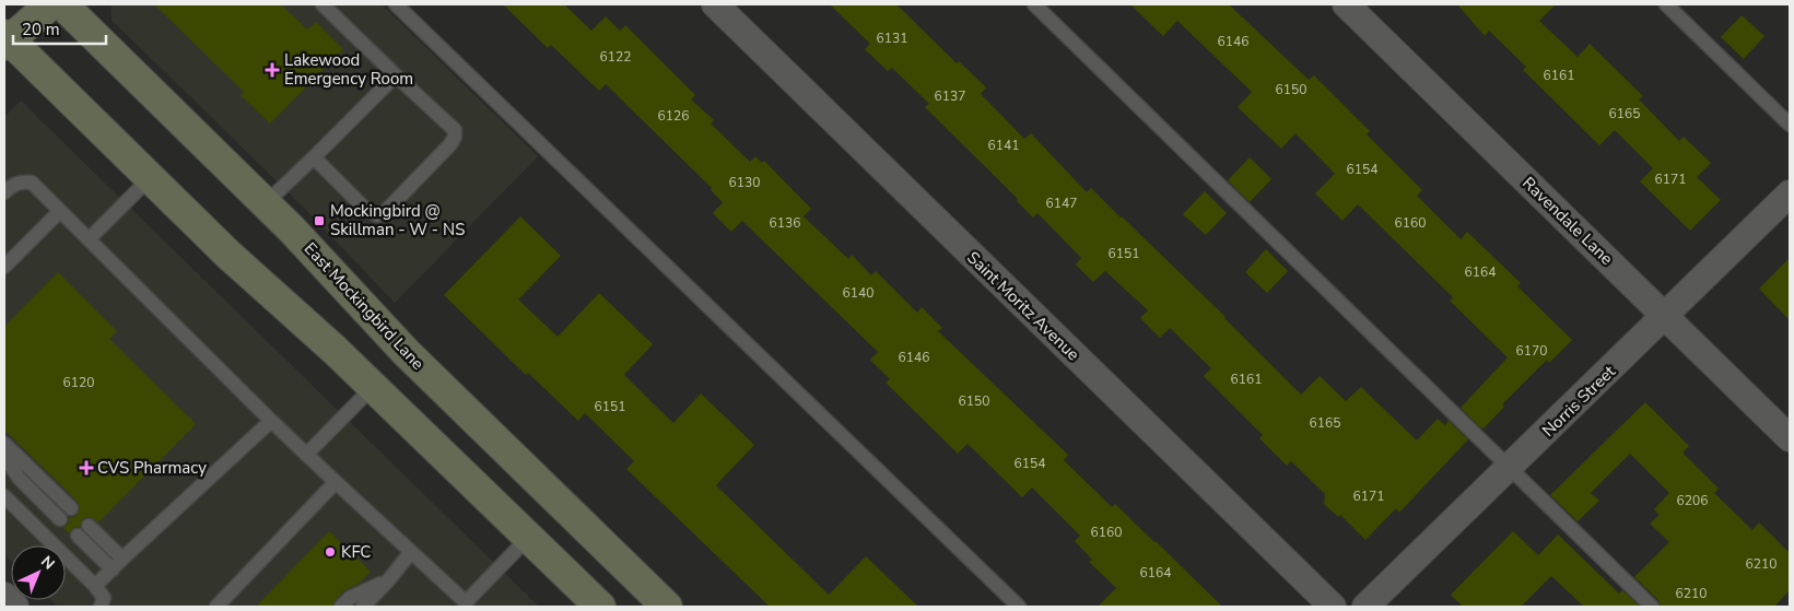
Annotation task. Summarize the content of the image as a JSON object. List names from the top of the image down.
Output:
{
  "streets": {
    "main road": ["East Mockingbird Lane"],
    "street": ["Ravendale Lane", "Saint Moritz Avenue", "Norris Street"]
  },
  "crossings": [
    ["Ravendale Lane", "Norris Street"]
  ],
  "places": {
    "health": ["Lakewood Emergency Room", "CVS Pharmacy"],
    "transit": ["Mockingbird @ Skillman - W - NS"],
    "other": ["KFC"]
  },
  "house_numbers": [
    "6131",
    "6146",
    "6122",
    "6161",
    "6150",
    "6137",
    "6165",
    "6126",
    "6141",
    "6154",
    "6171",
    "6130",
    "6147",
    "6136",
    "6160",
    "6151",
    "6164",
    "6140",
    "6170",
    "6146",
    "6161",
    "6120",
    "6150",
    "6151",
    "6165",
    "6154",
    "6171",
    "6206",
    "6160",
    "6210",
    "6164",
    "6210"
  ],
  "scale_bar": "20 m",
  "north": "top right"
}
